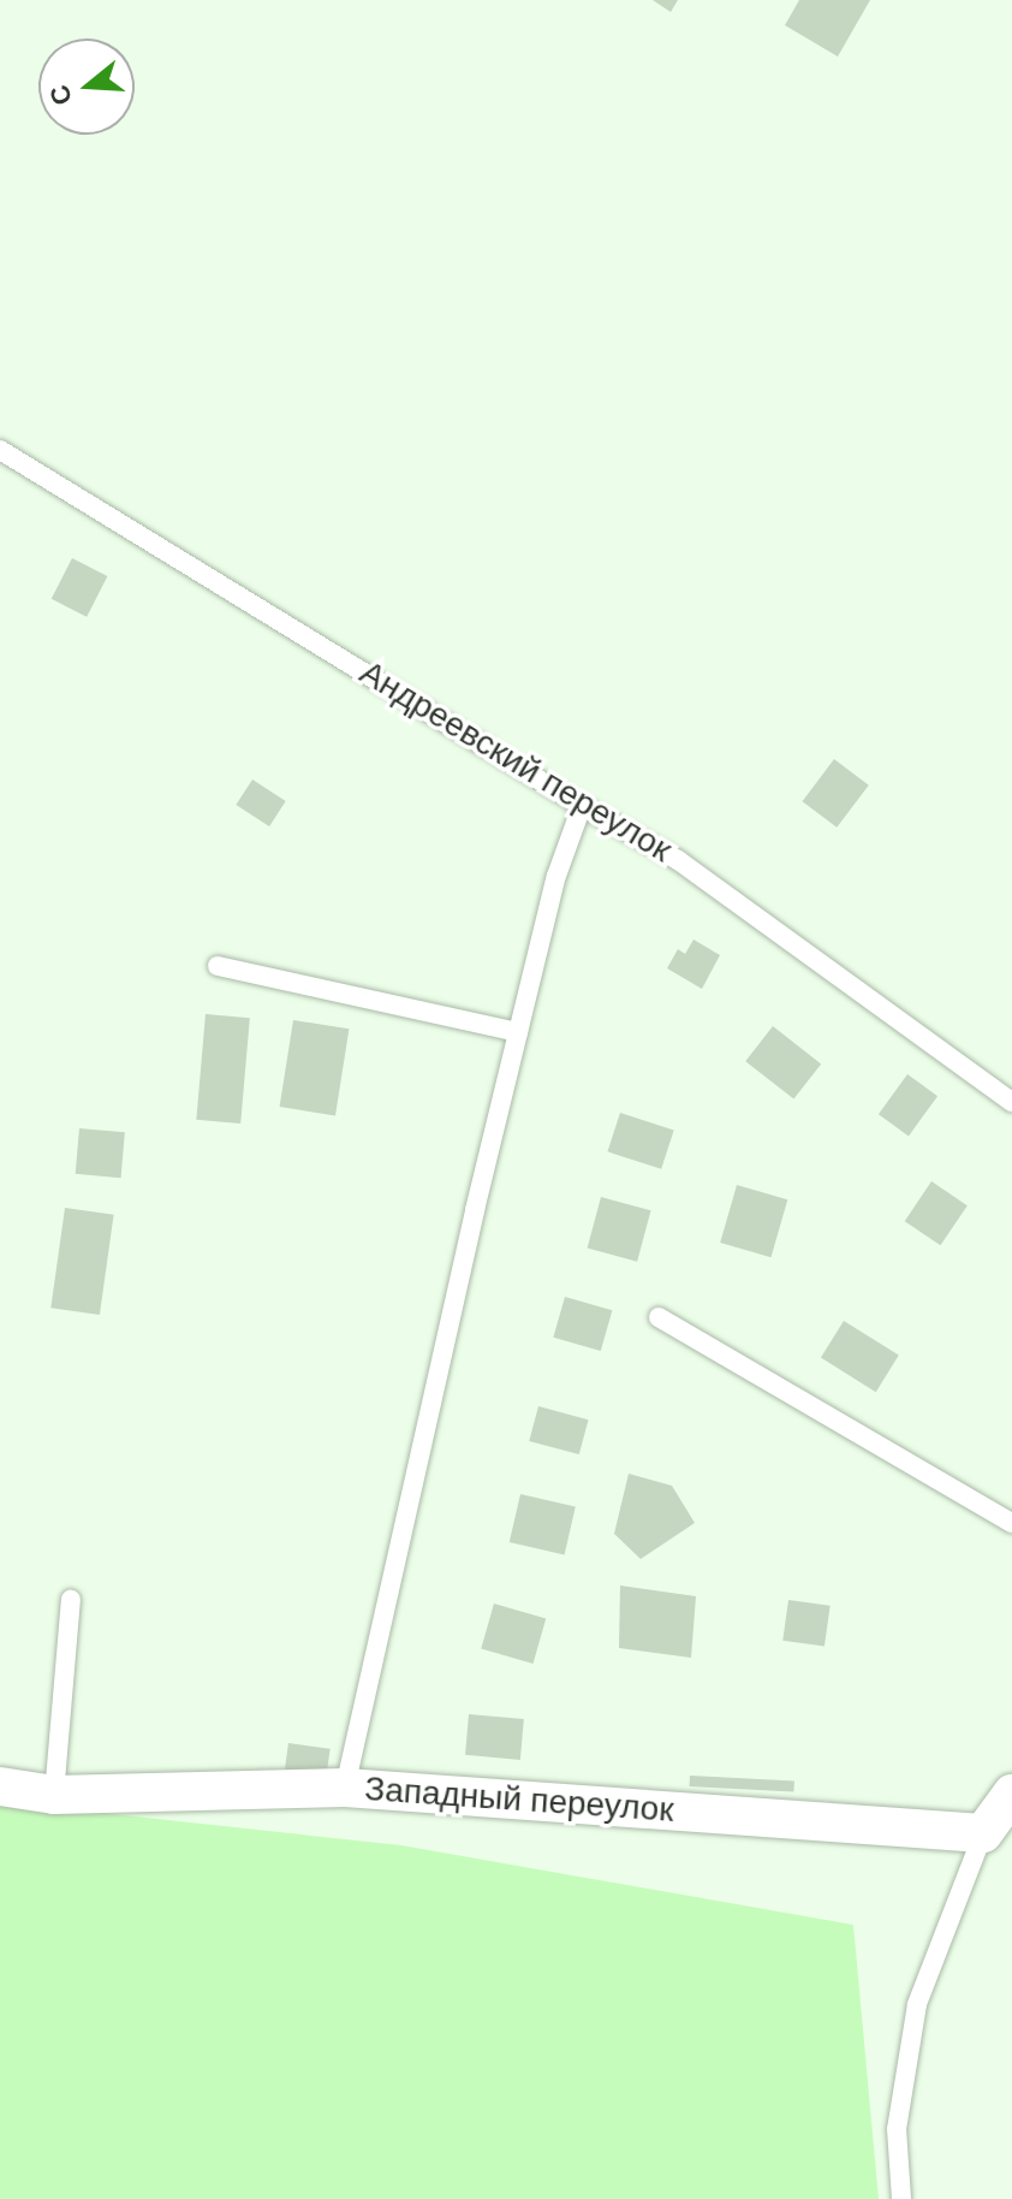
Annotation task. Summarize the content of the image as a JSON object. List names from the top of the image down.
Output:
{
  "streets": {
    "street": ["Западный переулок"],
    "lane": ["Андреевский переулок"]
  },
  "north": "left"
}
